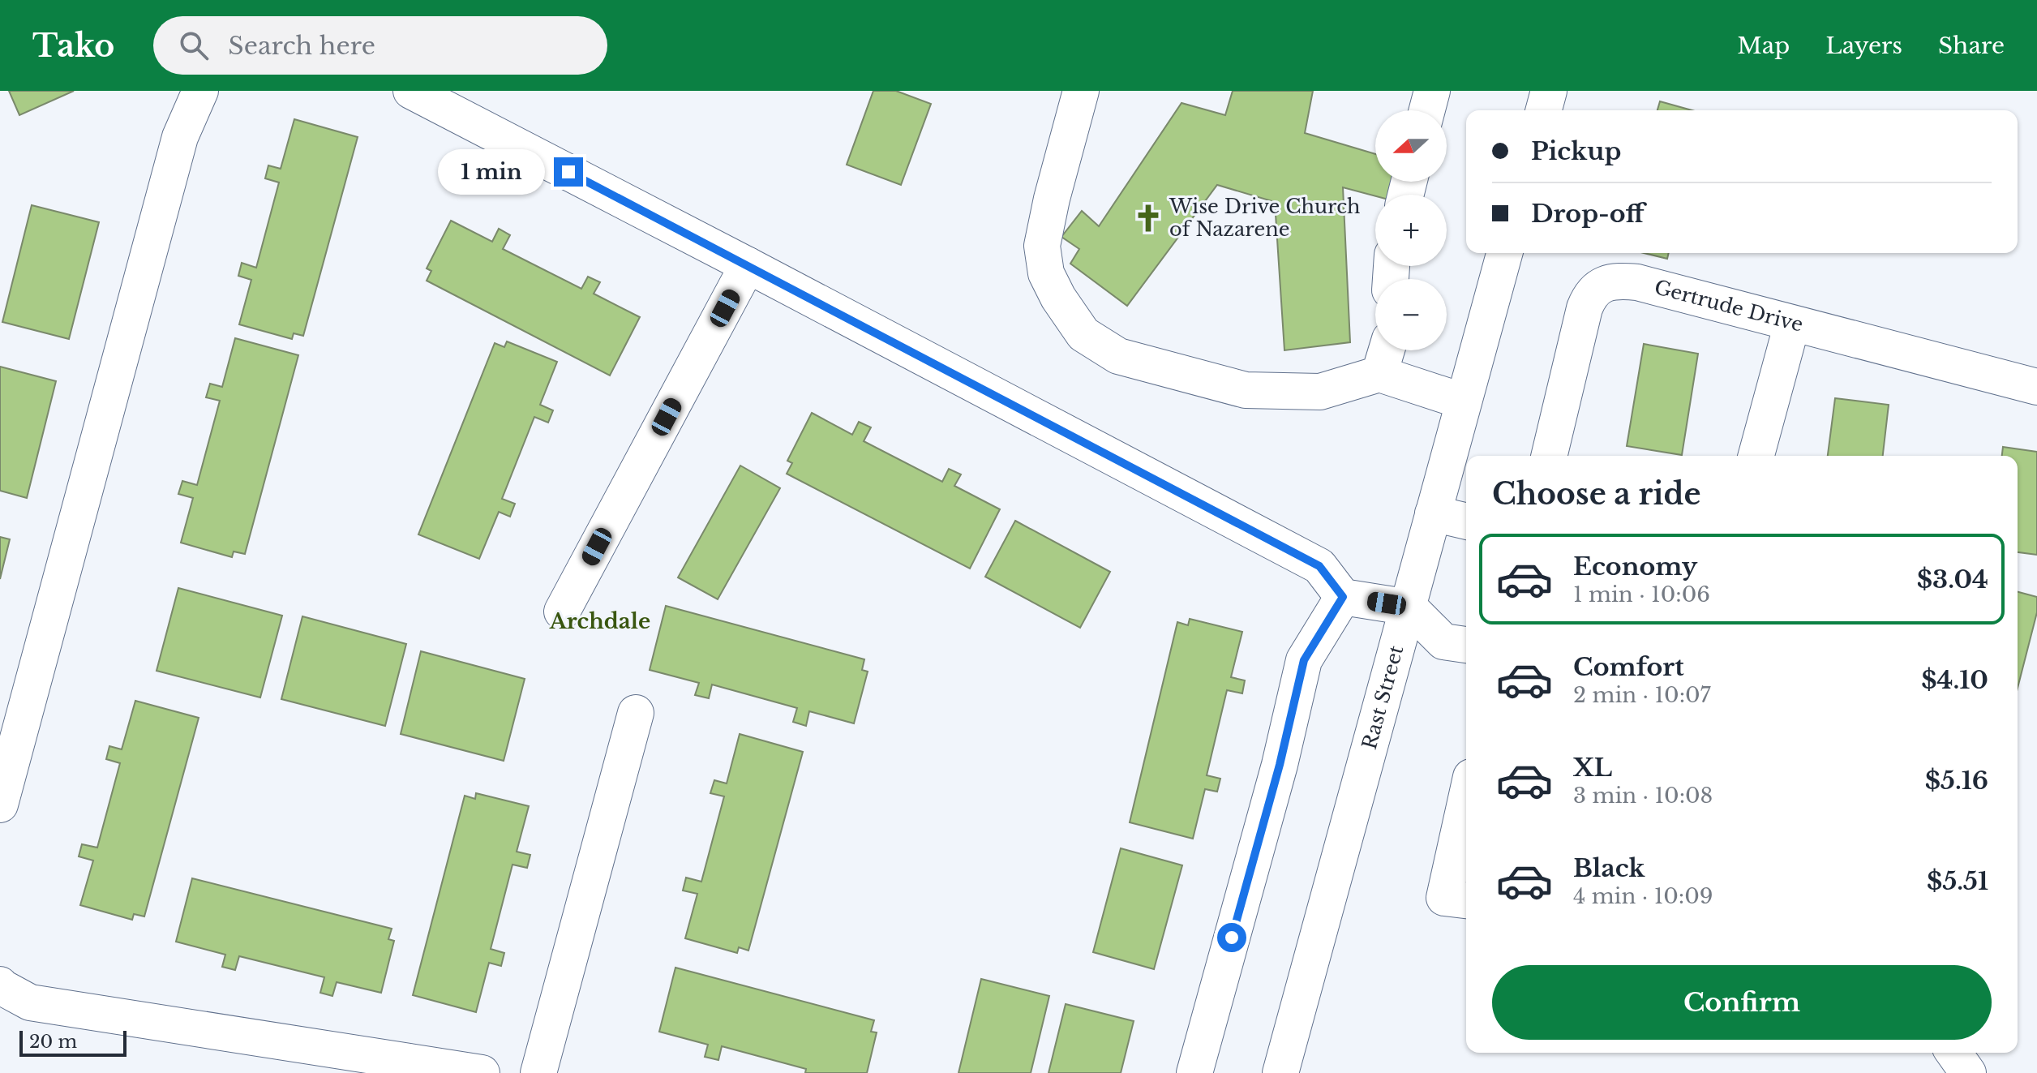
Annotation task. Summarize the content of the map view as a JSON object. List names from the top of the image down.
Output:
{
  "streets": {
    "street": ["Gertrude Drive", "Rast Street"]
  },
  "districts": ["Archdale"],
  "places": {
    "church": ["Wise Drive Church of Nazarene"]
  },
  "scale_bar": "20 m",
  "north": "left",
  "page": {
    "header": "Tako",
    "search": "Search here",
    "nav": ["Map", "Layers", "Share"],
    "map_buttons": ["+", "−"],
    "banner": ["Pickup", "Drop-off"],
    "bubble": "1 min",
    "heading": "Choose a ride",
    "list": [
      {
        "name": "Economy",
        "note": "1 min · 10:06",
        "value": "$3.04"
      },
      {
        "name": "Comfort",
        "note": "2 min · 10:07",
        "value": "$4.10"
      },
      {
        "name": "XL",
        "note": "3 min · 10:08",
        "value": "$5.16"
      },
      {
        "name": "Black",
        "note": "4 min · 10:09",
        "value": "$5.51"
      }
    ],
    "buttons": "Confirm",
    "scale": "20 m"
  }
}
